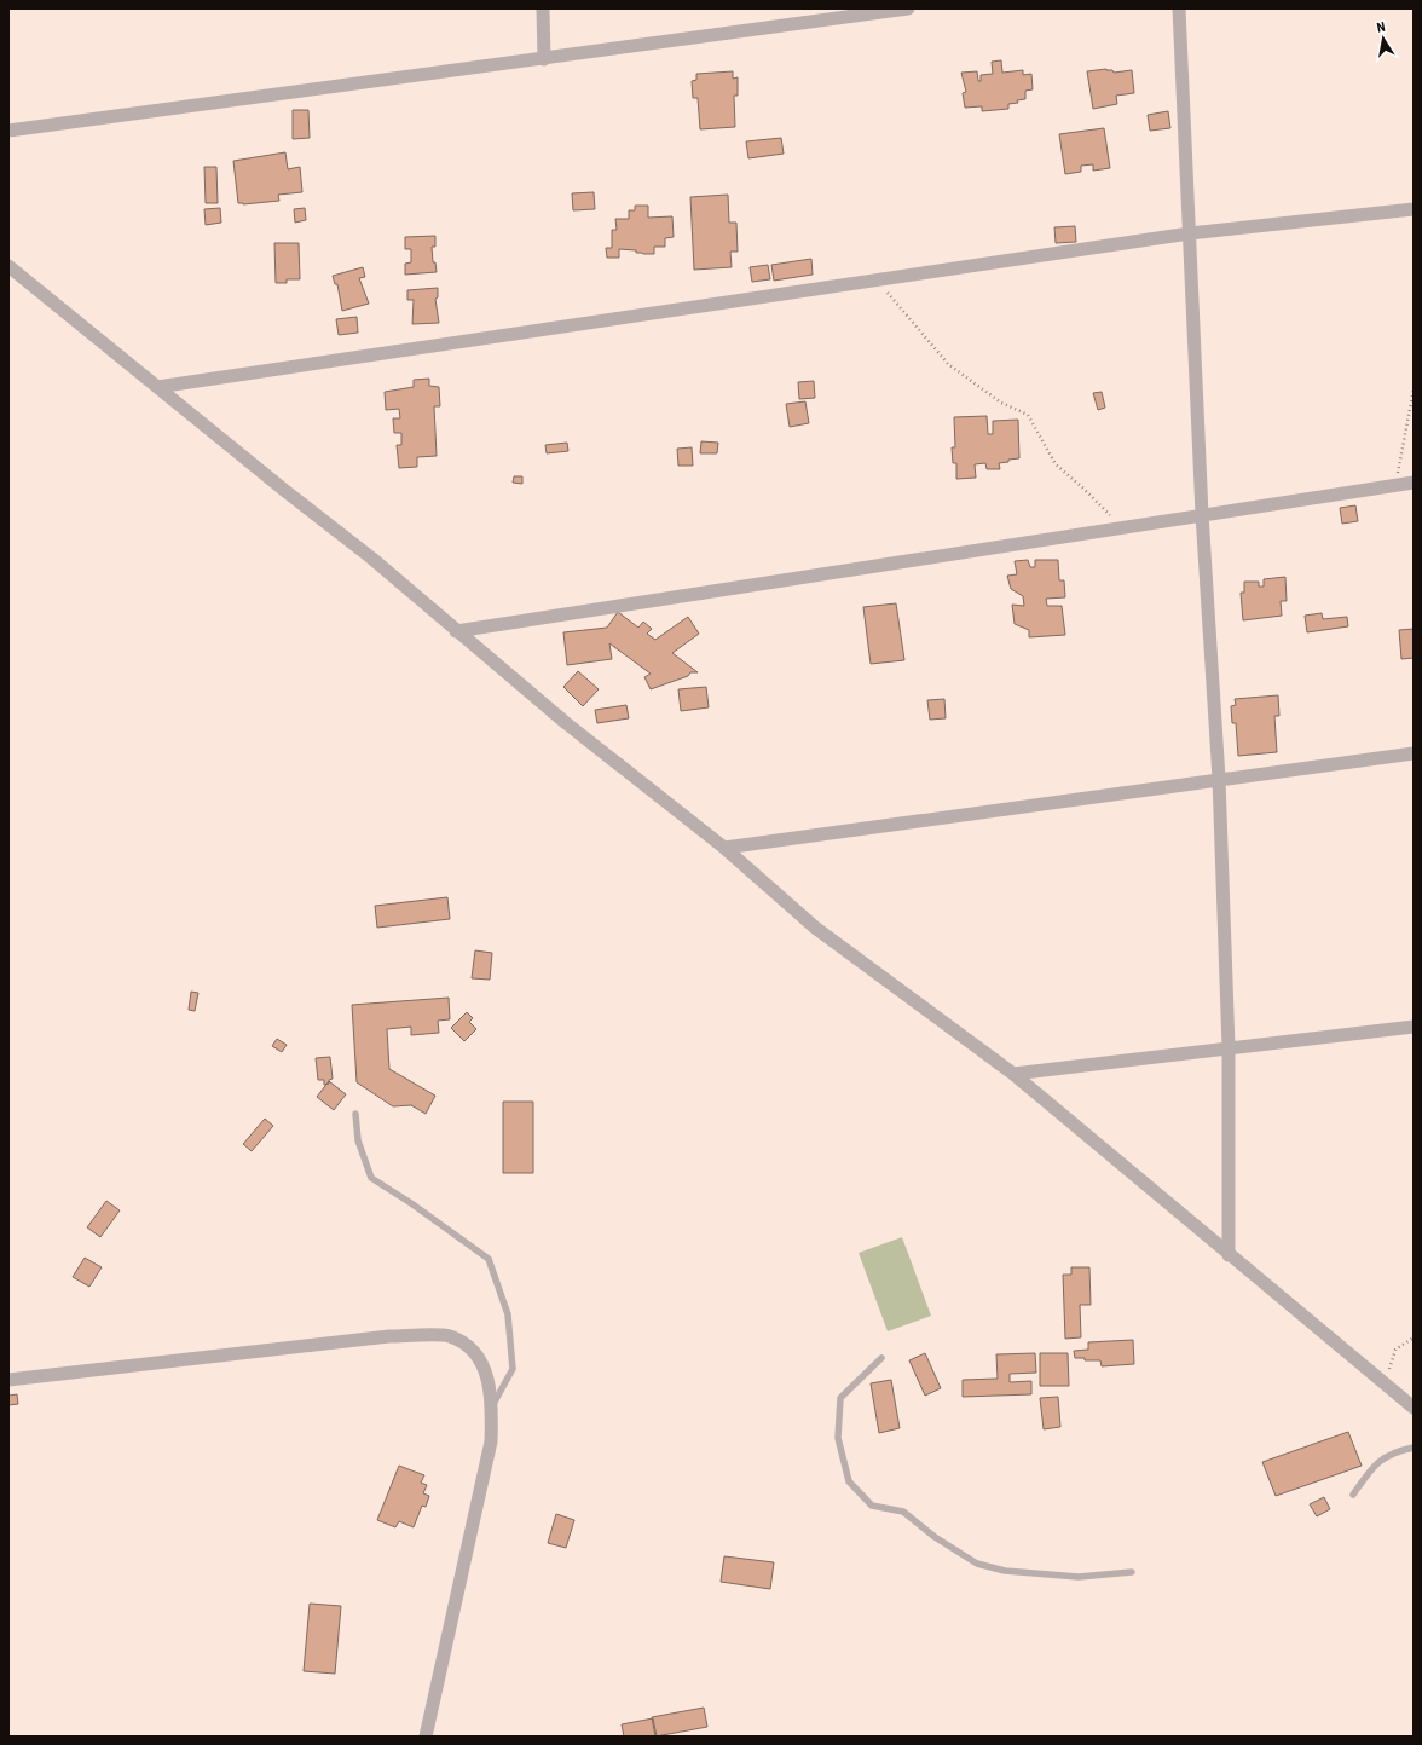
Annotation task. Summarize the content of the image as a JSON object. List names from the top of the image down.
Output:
{
  "north": "top"
}
